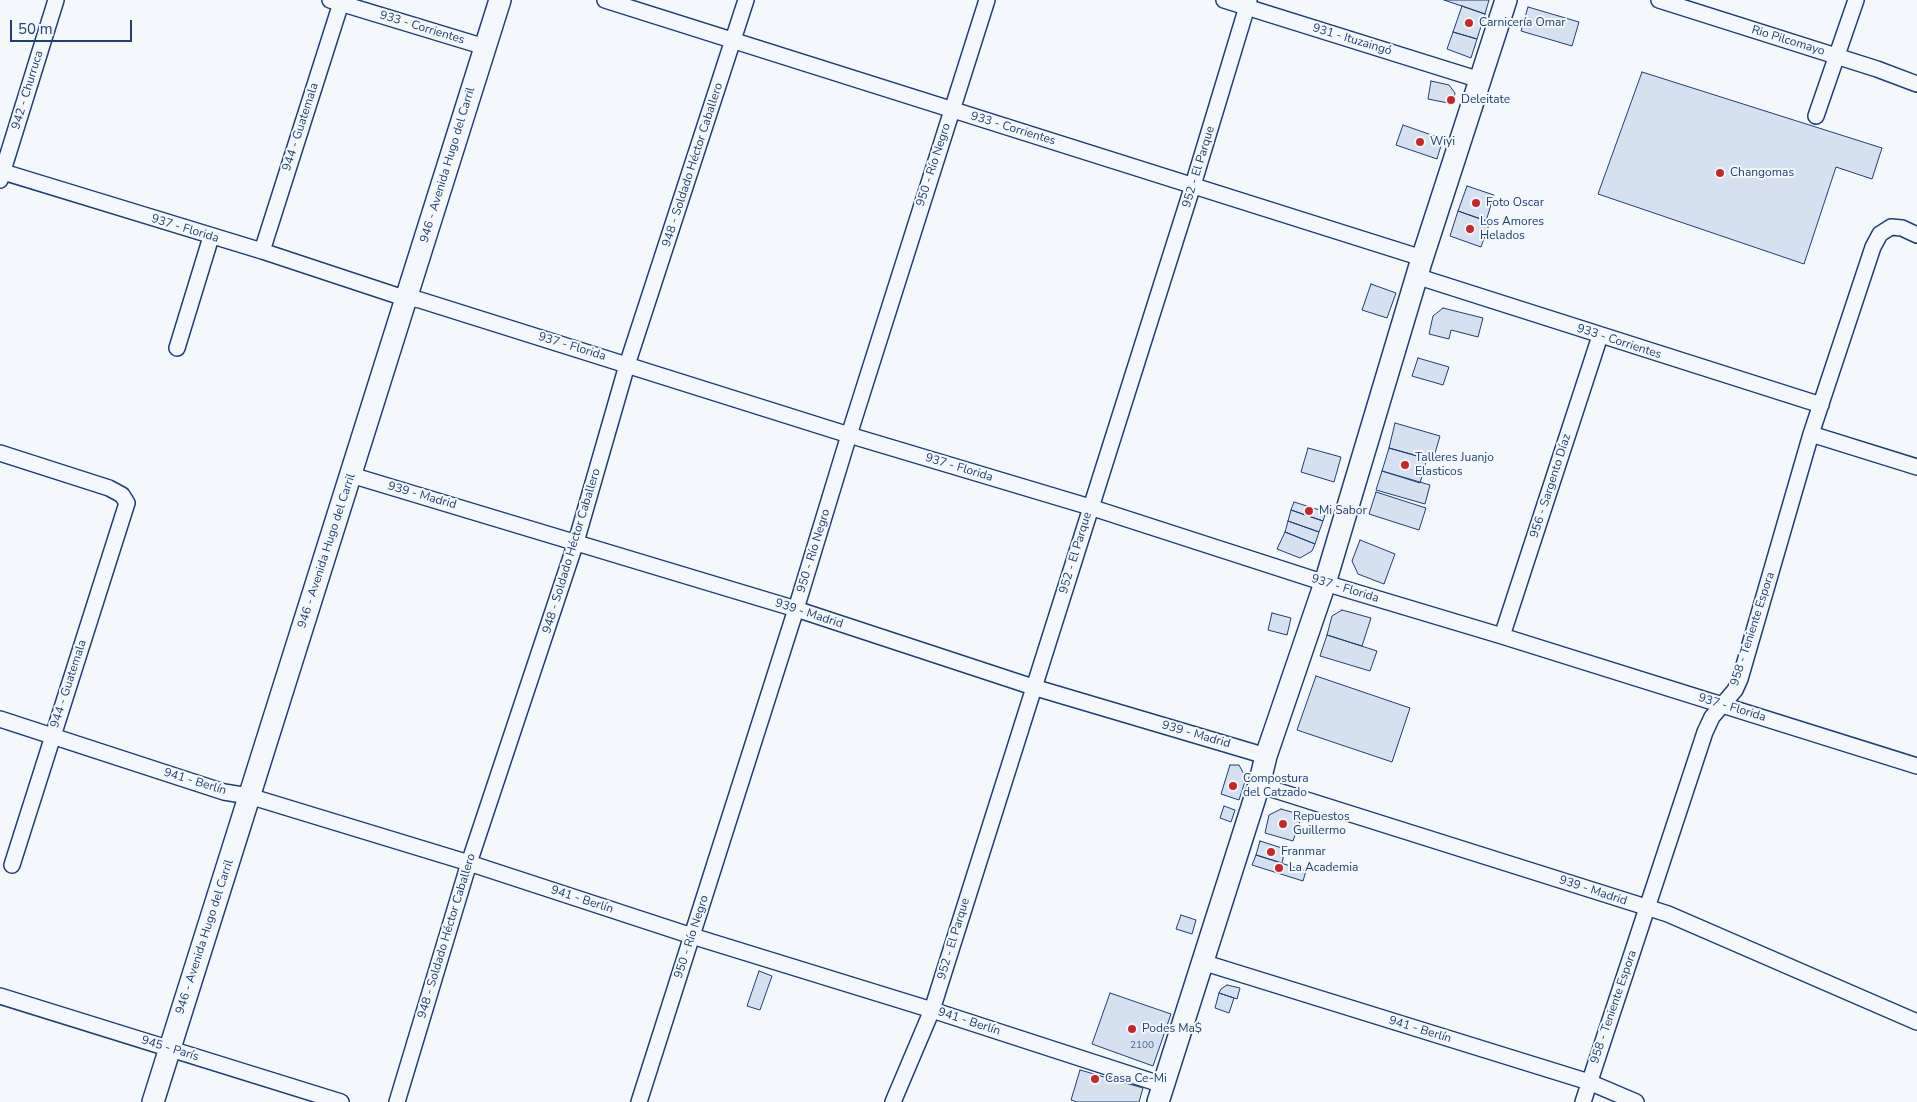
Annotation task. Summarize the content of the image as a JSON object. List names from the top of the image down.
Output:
{
  "streets": {
    "main road": ["946 - Avenida Hugo del Carril"],
    "street": [
      "933 - Corrientes",
      "931 - Ituzaingó",
      "Rio Pilcomayo",
      "942 - Churruca",
      "944 - Guatemala",
      "948 - Soldado Héctor Caballero",
      "950 - Río Negro",
      "952 - El Parque",
      "937 - Florida",
      "956 - Sargento Díaz",
      "939 - Madrid",
      "958 - Teniente Espora",
      "941 - Berlín",
      "945 - París"
    ]
  },
  "crossings": [
    ["933 - Corrientes", "944 - Guatemala"],
    ["933 - Corrientes", "946 - Avenida Hugo del Carril"],
    ["933 - Corrientes", "948 - Soldado Héctor Caballero"],
    ["933 - Corrientes", "950 - Río Negro"],
    ["933 - Corrientes", "952 - El Parque"],
    ["933 - Corrientes", "956 - Sargento Díaz"],
    ["933 - Corrientes", "958 - Teniente Espora"],
    ["931 - Ituzaingó", "952 - El Parque"],
    ["942 - Churruca", "937 - Florida"],
    ["944 - Guatemala", "937 - Florida"],
    ["944 - Guatemala", "941 - Berlín"],
    ["946 - Avenida Hugo del Carril", "937 - Florida"],
    ["946 - Avenida Hugo del Carril", "939 - Madrid"],
    ["946 - Avenida Hugo del Carril", "941 - Berlín"],
    ["946 - Avenida Hugo del Carril", "945 - París"],
    ["948 - Soldado Héctor Caballero", "937 - Florida"],
    ["948 - Soldado Héctor Caballero", "939 - Madrid"],
    ["948 - Soldado Héctor Caballero", "941 - Berlín"],
    ["950 - Río Negro", "937 - Florida"],
    ["950 - Río Negro", "939 - Madrid"],
    ["950 - Río Negro", "941 - Berlín"],
    ["952 - El Parque", "937 - Florida"],
    ["952 - El Parque", "939 - Madrid"],
    ["952 - El Parque", "941 - Berlín"],
    ["937 - Florida", "956 - Sargento Díaz"],
    ["937 - Florida", "958 - Teniente Espora"],
    ["939 - Madrid", "958 - Teniente Espora"],
    ["958 - Teniente Espora", "941 - Berlín"]
  ],
  "places": [
    "Carnicería Omar",
    "Deleitate",
    "Wiyi",
    "Changomas",
    "Foto Oscar",
    "Los Amores Helados",
    "Talleres Juanjo Elasticos",
    "Mi Sabor",
    "Compostura del Catzado",
    "Repuestos Guillermo",
    "Franmar",
    "La Academia",
    "Podes Ma$",
    "Casa Ce-Mi"
  ],
  "house_numbers": ["2100"],
  "scale_bar": "50 m"
}
